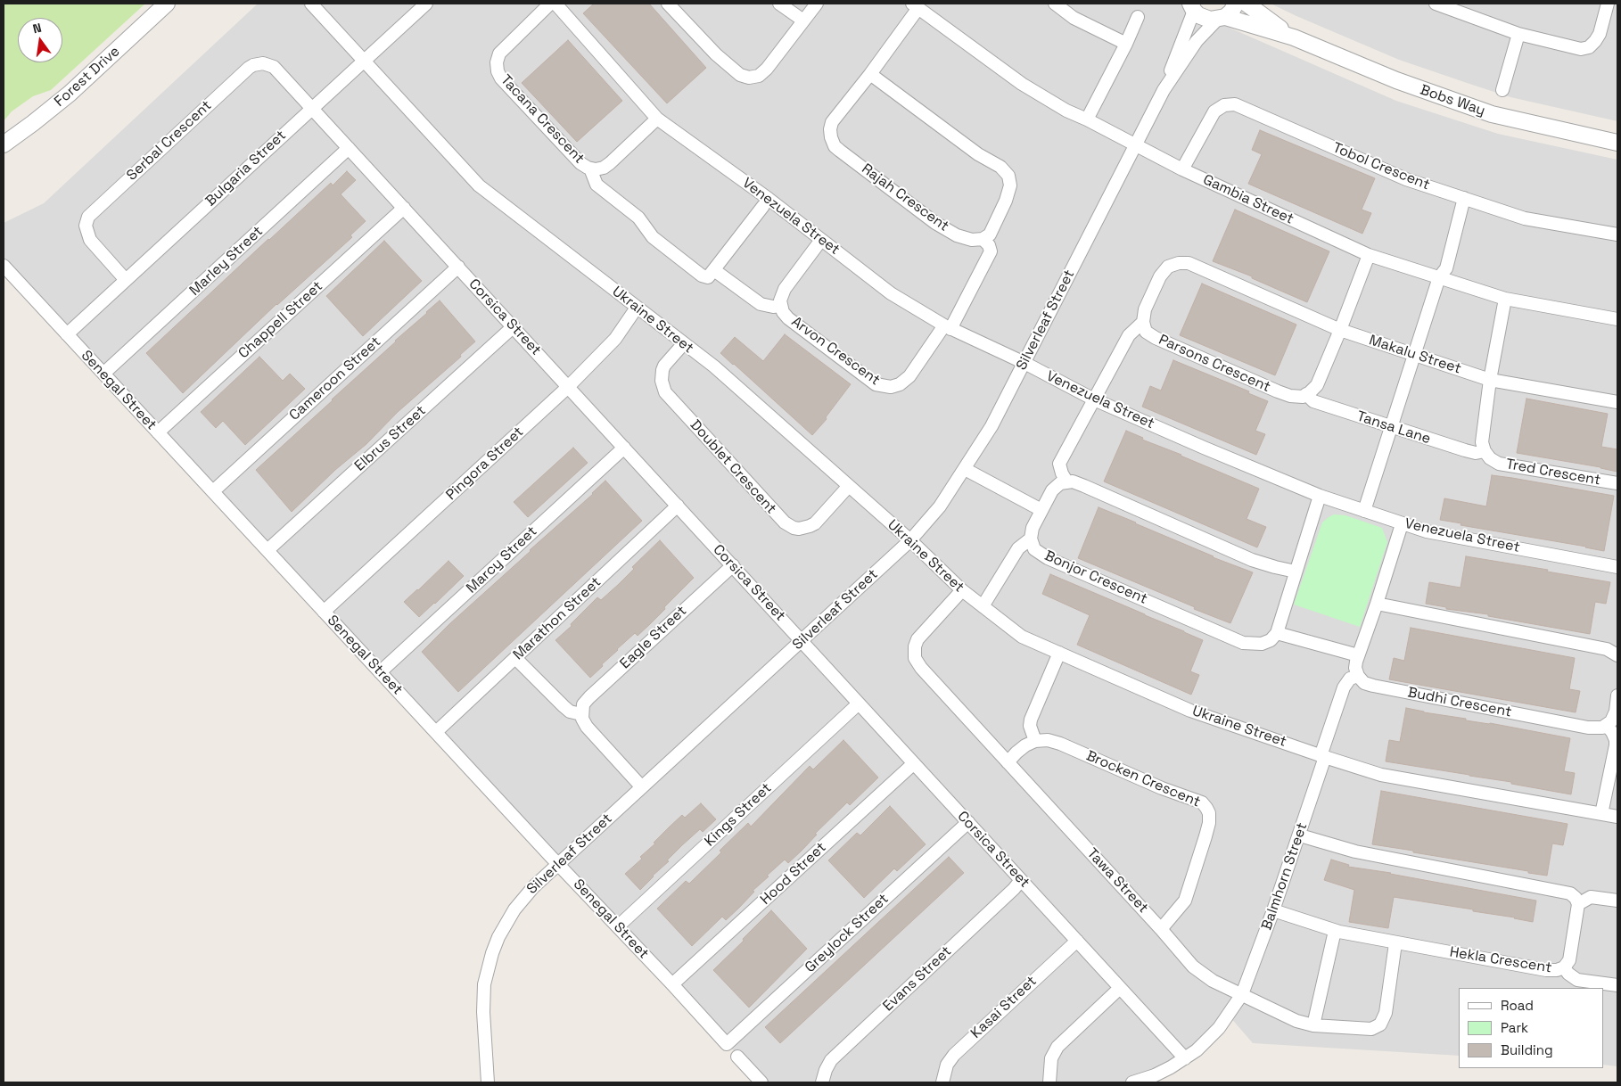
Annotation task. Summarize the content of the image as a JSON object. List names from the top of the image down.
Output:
{
  "streets": {
    "street": [
      "Forest Drive",
      "Bobs Way",
      "Tacana Crescent",
      "Serbal Crescent",
      "Tobol Crescent",
      "Bulgaria Street",
      "Rajah Crescent",
      "Gambia Street",
      "Venezuela Street",
      "Marley Street",
      "Corsica Street",
      "Chappell Street",
      "Ukraine Street",
      "Silverleaf Street",
      "Arvon Crescent",
      "Makalu Street",
      "Parsons Crescent",
      "Cameroon Street",
      "Senegal Street",
      "Tansa Lane",
      "Elbrus Street",
      "Pingora Street",
      "Doublet Crescent",
      "Tred Crescent",
      "Marcy Street",
      "Bonjor Crescent",
      "Marathon Street",
      "Eagle Street",
      "Budhi Crescent",
      "Brocken Crescent",
      "Kings Street",
      "Hood Street",
      "Balmhorn Street",
      "Tawa Street",
      "Greylock Street",
      "Hekla Crescent",
      "Evans Street",
      "Kasai Street"
    ]
  },
  "crossings": [
    ["Bobs Way", "Silverleaf Street"],
    ["Tacana Crescent", "Venezuela Street"],
    ["Serbal Crescent", "Bulgaria Street"],
    ["Serbal Crescent", "Corsica Street"],
    ["Tobol Crescent", "Gambia Street"],
    ["Bulgaria Street", "Corsica Street"],
    ["Bulgaria Street", "Ukraine Street"],
    ["Bulgaria Street", "Senegal Street"],
    ["Rajah Crescent", "Gambia Street"],
    ["Rajah Crescent", "Arvon Crescent"],
    ["Gambia Street", "Silverleaf Street"],
    ["Venezuela Street", "Silverleaf Street"],
    ["Venezuela Street", "Arvon Crescent"],
    ["Marley Street", "Corsica Street"],
    ["Marley Street", "Senegal Street"],
    ["Corsica Street", "Chappell Street"],
    ["Corsica Street", "Silverleaf Street"],
    ["Corsica Street", "Cameroon Street"],
    ["Corsica Street", "Elbrus Street"],
    ["Corsica Street", "Pingora Street"],
    ["Corsica Street", "Marcy Street"],
    ["Corsica Street", "Marathon Street"],
    ["Corsica Street", "Eagle Street"],
    ["Corsica Street", "Kings Street"],
    ["Corsica Street", "Hood Street"],
    ["Corsica Street", "Greylock Street"],
    ["Corsica Street", "Evans Street"],
    ["Corsica Street", "Kasai Street"],
    ["Chappell Street", "Senegal Street"],
    ["Ukraine Street", "Silverleaf Street"],
    ["Ukraine Street", "Pingora Street"],
    ["Ukraine Street", "Doublet Crescent"],
    ["Ukraine Street", "Balmhorn Street"],
    ["Ukraine Street", "Tawa Street"],
    ["Silverleaf Street", "Senegal Street"],
    ["Parsons Crescent", "Tansa Lane"],
    ["Cameroon Street", "Senegal Street"],
    ["Senegal Street", "Elbrus Street"],
    ["Senegal Street", "Pingora Street"],
    ["Senegal Street", "Marcy Street"],
    ["Senegal Street", "Marathon Street"],
    ["Senegal Street", "Kings Street"],
    ["Senegal Street", "Hood Street"],
    ["Senegal Street", "Greylock Street"],
    ["Tansa Lane", "Tred Crescent"],
    ["Budhi Crescent", "Balmhorn Street"],
    ["Brocken Crescent", "Tawa Street"],
    ["Balmhorn Street", "Tawa Street"],
    ["Balmhorn Street", "Hekla Crescent"],
    ["Tawa Street", "Hekla Crescent"]
  ],
  "legend": ["Road", "Park", "Building"],
  "north": "top"
}
